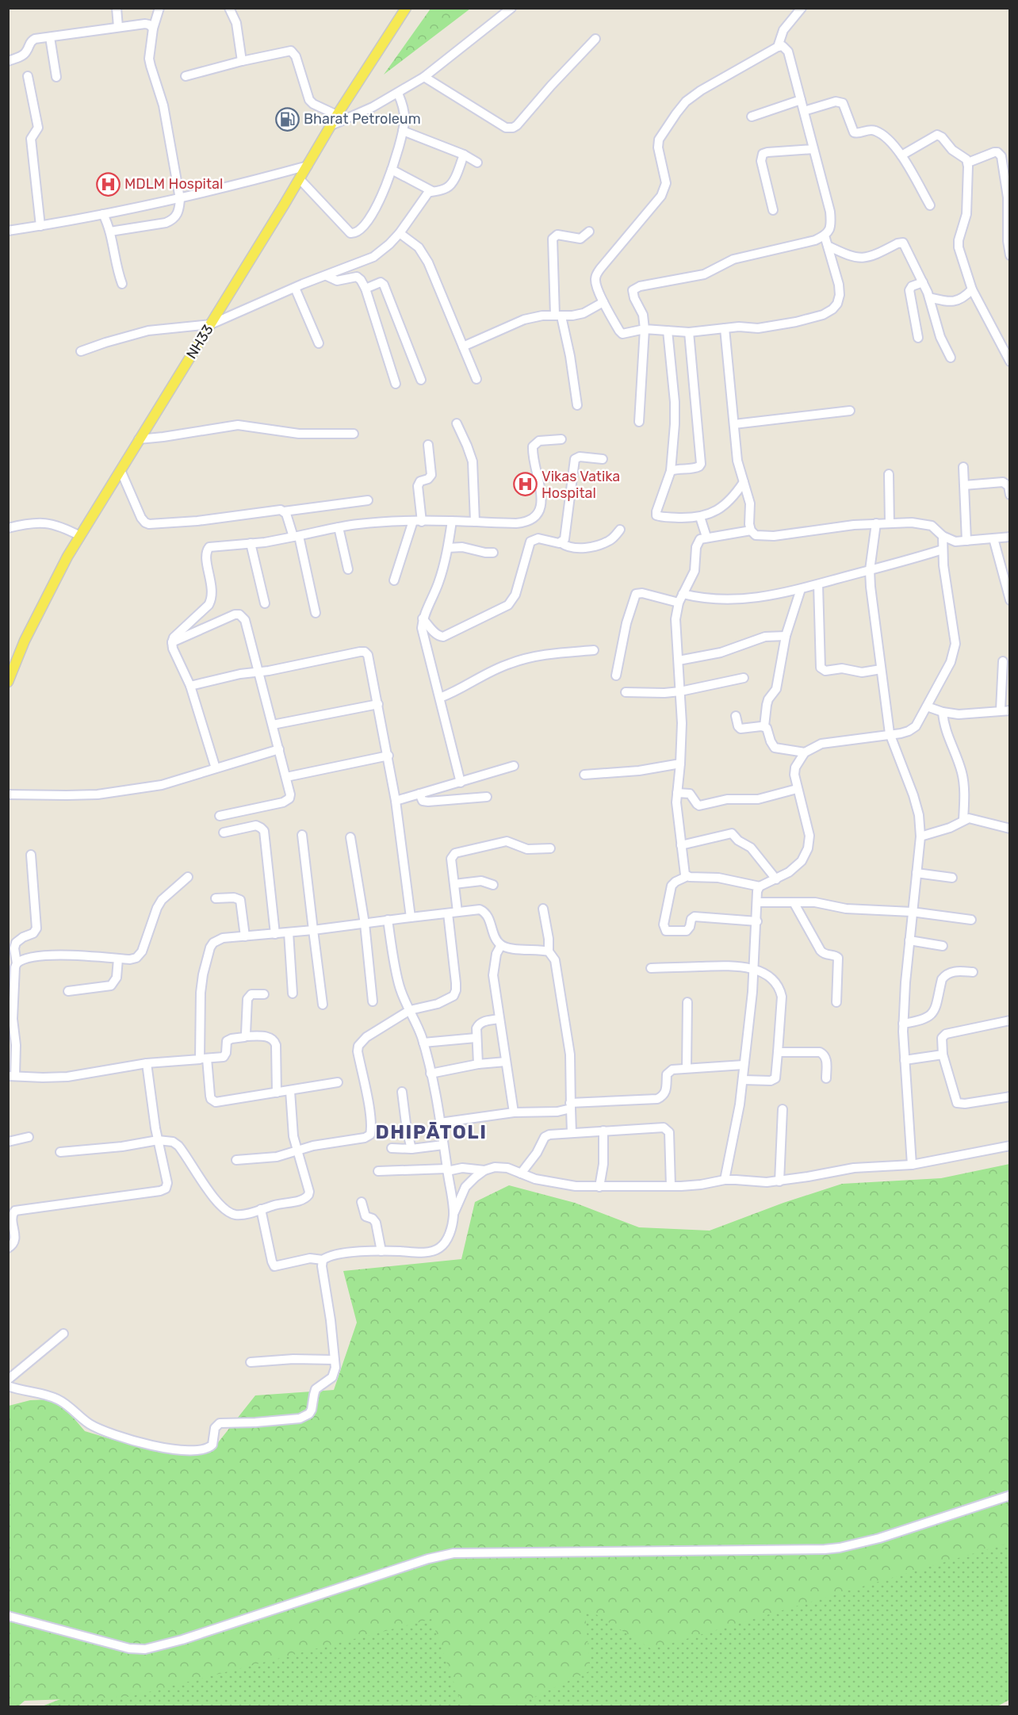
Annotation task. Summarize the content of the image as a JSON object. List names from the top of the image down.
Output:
{
  "streets": {
    "main road": ["NH33"]
  },
  "districts": ["DHIPĀTOLI"],
  "places": {
    "fuel station": ["Bharat Petroleum"],
    "hospital": ["MDLM Hospital", "Vikas Vatika Hospital"]
  }
}
